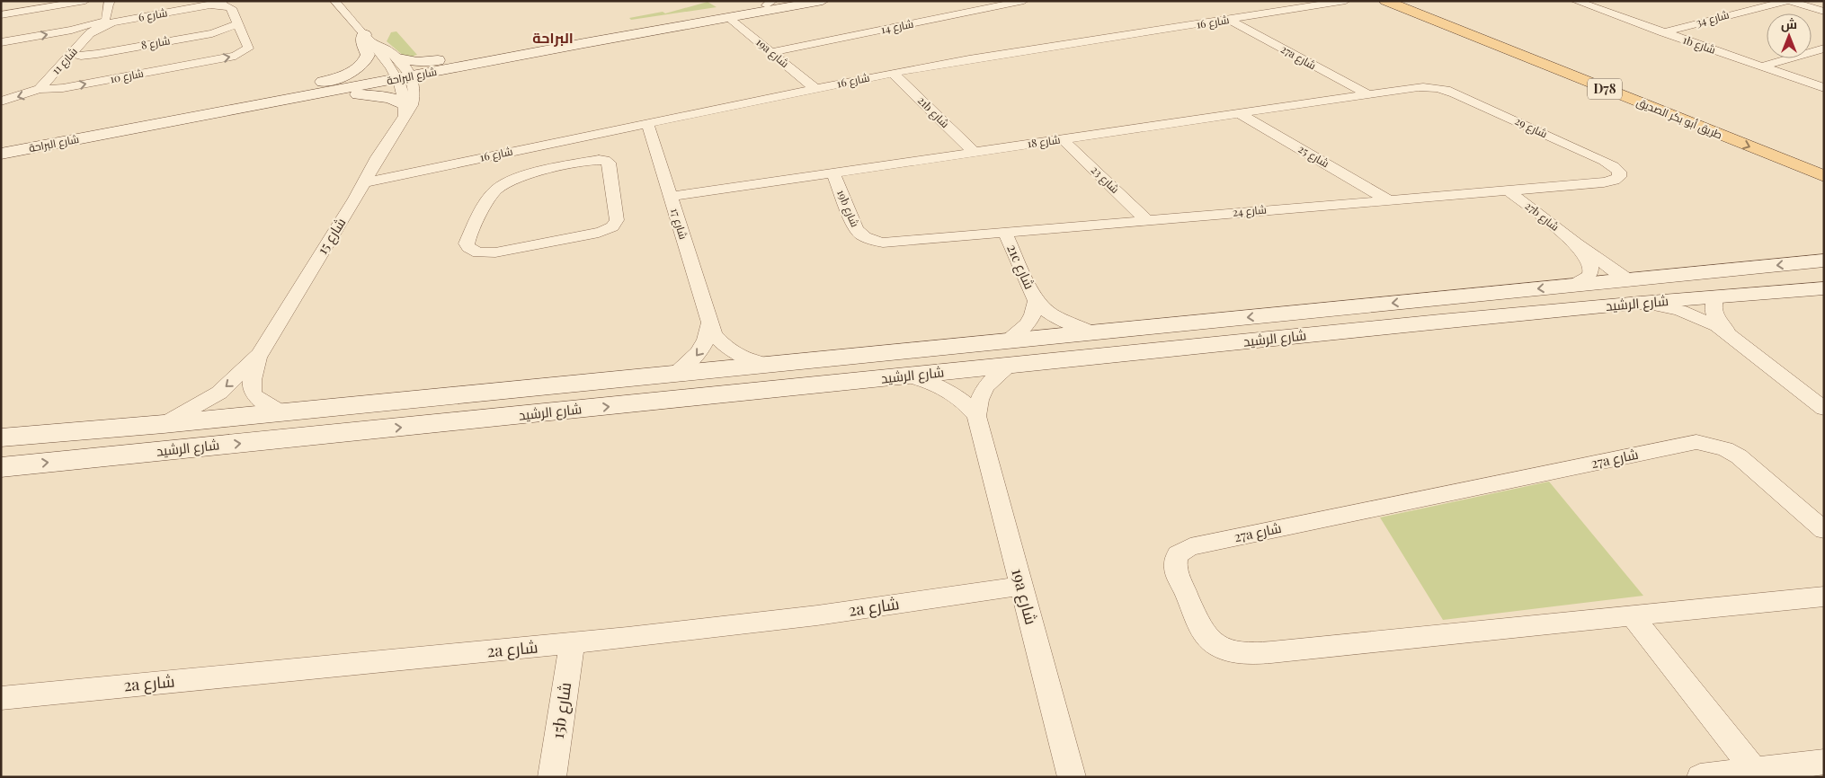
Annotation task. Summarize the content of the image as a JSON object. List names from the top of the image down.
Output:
{
  "streets": {
    "main road": [
      "شارع البراحة",
      "D78",
      "طريق أبو بكر الصديق",
      "شارع الرشيد"
    ],
    "street": [
      "شارع 6",
      "شارع 34",
      "شارع 16",
      "شارع 14",
      "شارع 8",
      "1b شارع",
      "19a شارع",
      "27a شارع",
      "شارع 11",
      "شارع 10",
      "21b شارع",
      "شارع 29",
      "شارع 18",
      "شارع 25",
      "شارع 23",
      "19b شارع",
      "شارع 24",
      "27b شارع",
      "شارع 17",
      "شارع 15",
      "21c شارع",
      "2a شارع",
      "15b شارع"
    ]
  },
  "crossings": [
    ["شارع 6", "شارع 11"],
    ["شارع 34", "1b شارع"],
    ["شارع 16", "19a شارع"],
    ["شارع 16", "27a شارع"],
    ["شارع 16", "21b شارع"],
    ["شارع 16", "شارع 17"],
    ["شارع 16", "شارع 15"],
    ["شارع 14", "19a شارع"],
    ["شارع 8", "شارع 11"],
    ["شارع 8", "شارع 10"],
    ["19a شارع", "شارع البراحة"],
    ["19a شارع", "شارع الرشيد"],
    ["19a شارع", "2a شارع"],
    ["27a شارع", "شارع 18"],
    ["شارع 11", "شارع 10"],
    ["شارع البراحة", "شارع 15"],
    ["21b شارع", "شارع 18"],
    ["شارع 29", "شارع 18"],
    ["شارع 29", "شارع 24"],
    ["شارع 18", "شارع 25"],
    ["شارع 18", "شارع 23"],
    ["شارع 18", "19b شارع"],
    ["شارع 18", "شارع 17"],
    ["شارع 25", "شارع 24"],
    ["شارع 23", "شارع 24"],
    ["19b شارع", "شارع 24"],
    ["شارع 24", "27b شارع"],
    ["شارع 24", "21c شارع"],
    ["27b شارع", "شارع الرشيد"],
    ["شارع 17", "شارع الرشيد"],
    ["شارع 15", "شارع الرشيد"],
    ["21c شارع", "شارع الرشيد"],
    ["2a شارع", "15b شارع"]
  ],
  "districts": ["البراحة"],
  "north": "top"
}
